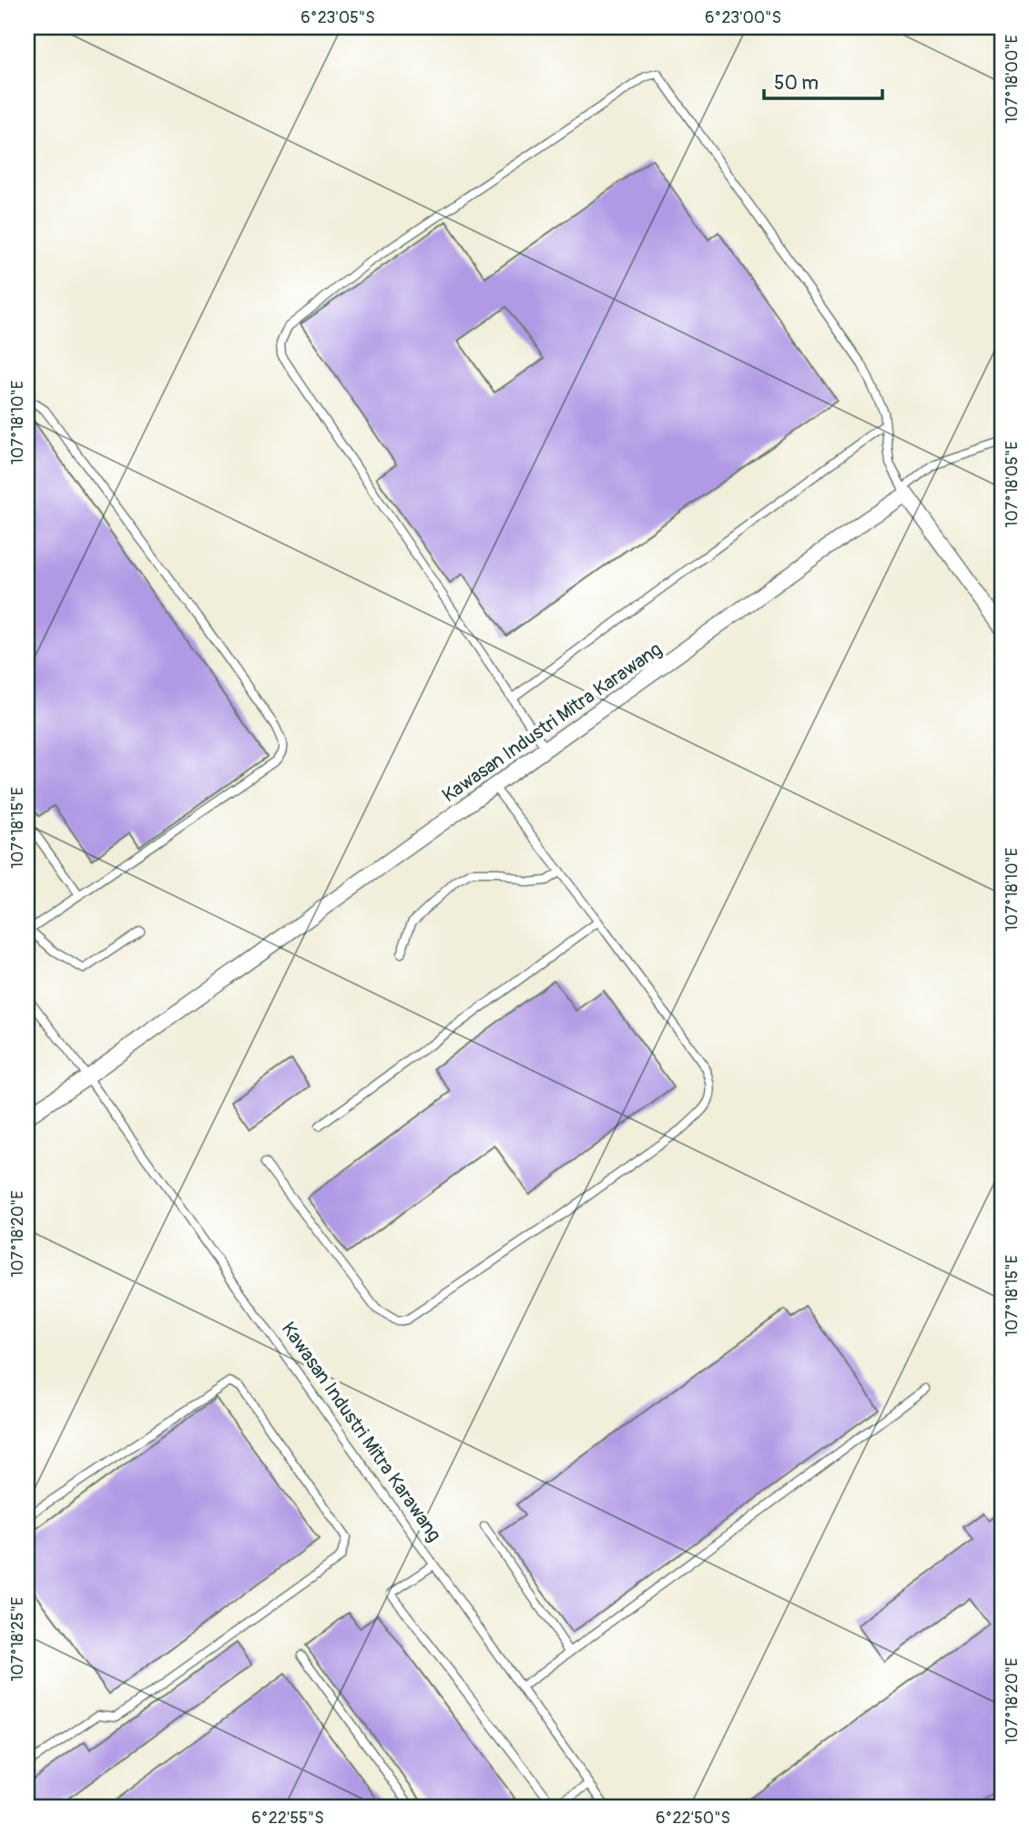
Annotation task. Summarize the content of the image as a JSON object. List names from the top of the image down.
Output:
{
  "streets": {
    "street": ["Kawasan Industri Mitra Karawang"]
  },
  "scale_bar": "50 m",
  "coordinates": [
    "6°23'05\"S",
    "6°23'00\"S",
    "107°18'00\"E",
    "107°18'10\"E",
    "107°18'05\"E",
    "107°18'15\"E",
    "107°18'20\"E",
    "107°18'25\"E",
    "6°22'55\"S",
    "6°22'50\"S"
  ]
}
